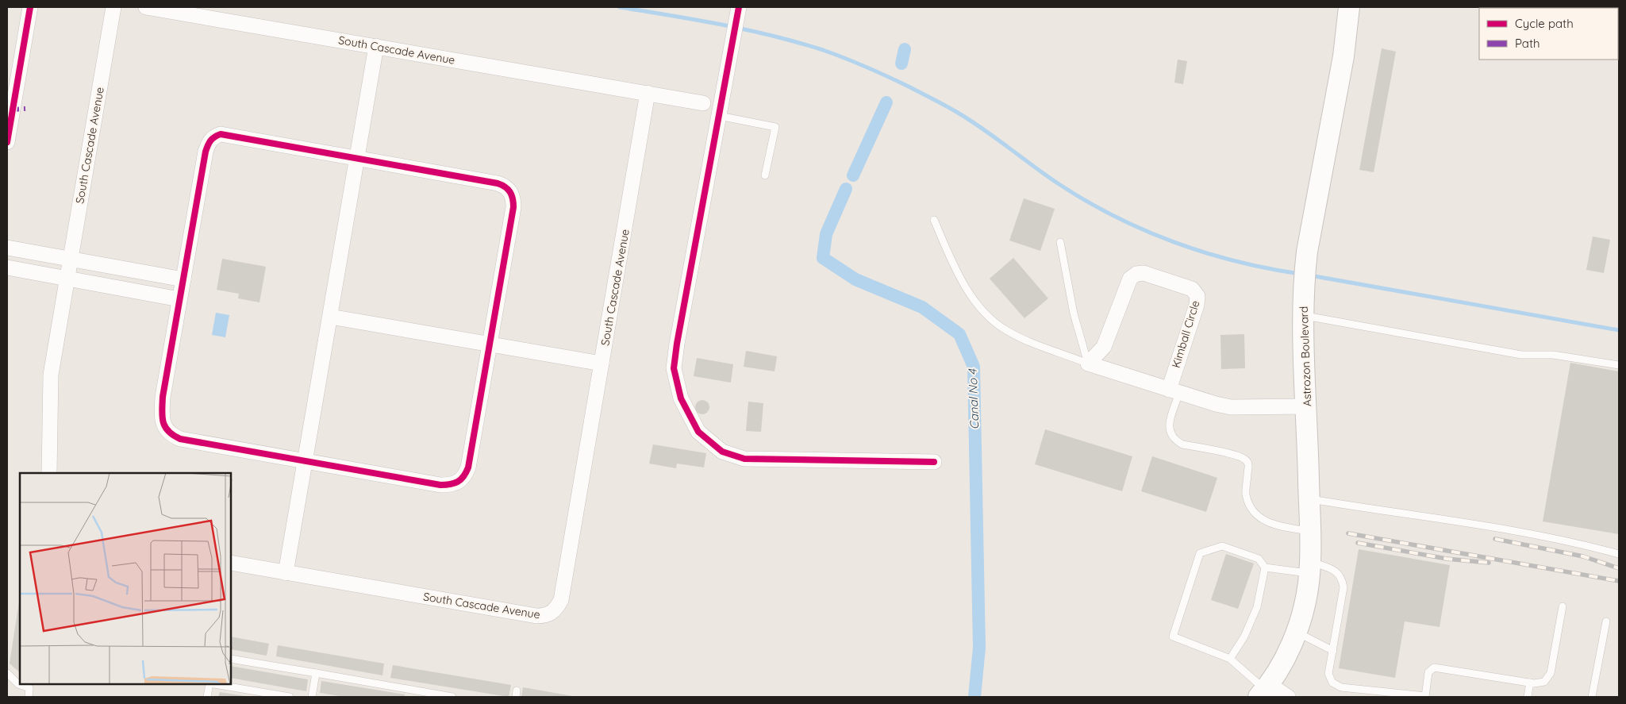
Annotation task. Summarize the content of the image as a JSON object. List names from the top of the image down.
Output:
{
  "streets": {
    "main road": ["Astrozon Boulevard"],
    "street": ["South Cascade Avenue", "Kimball Circle"]
  },
  "water": ["Canal No 4"],
  "legend": ["Cycle path", "Path"]
}
